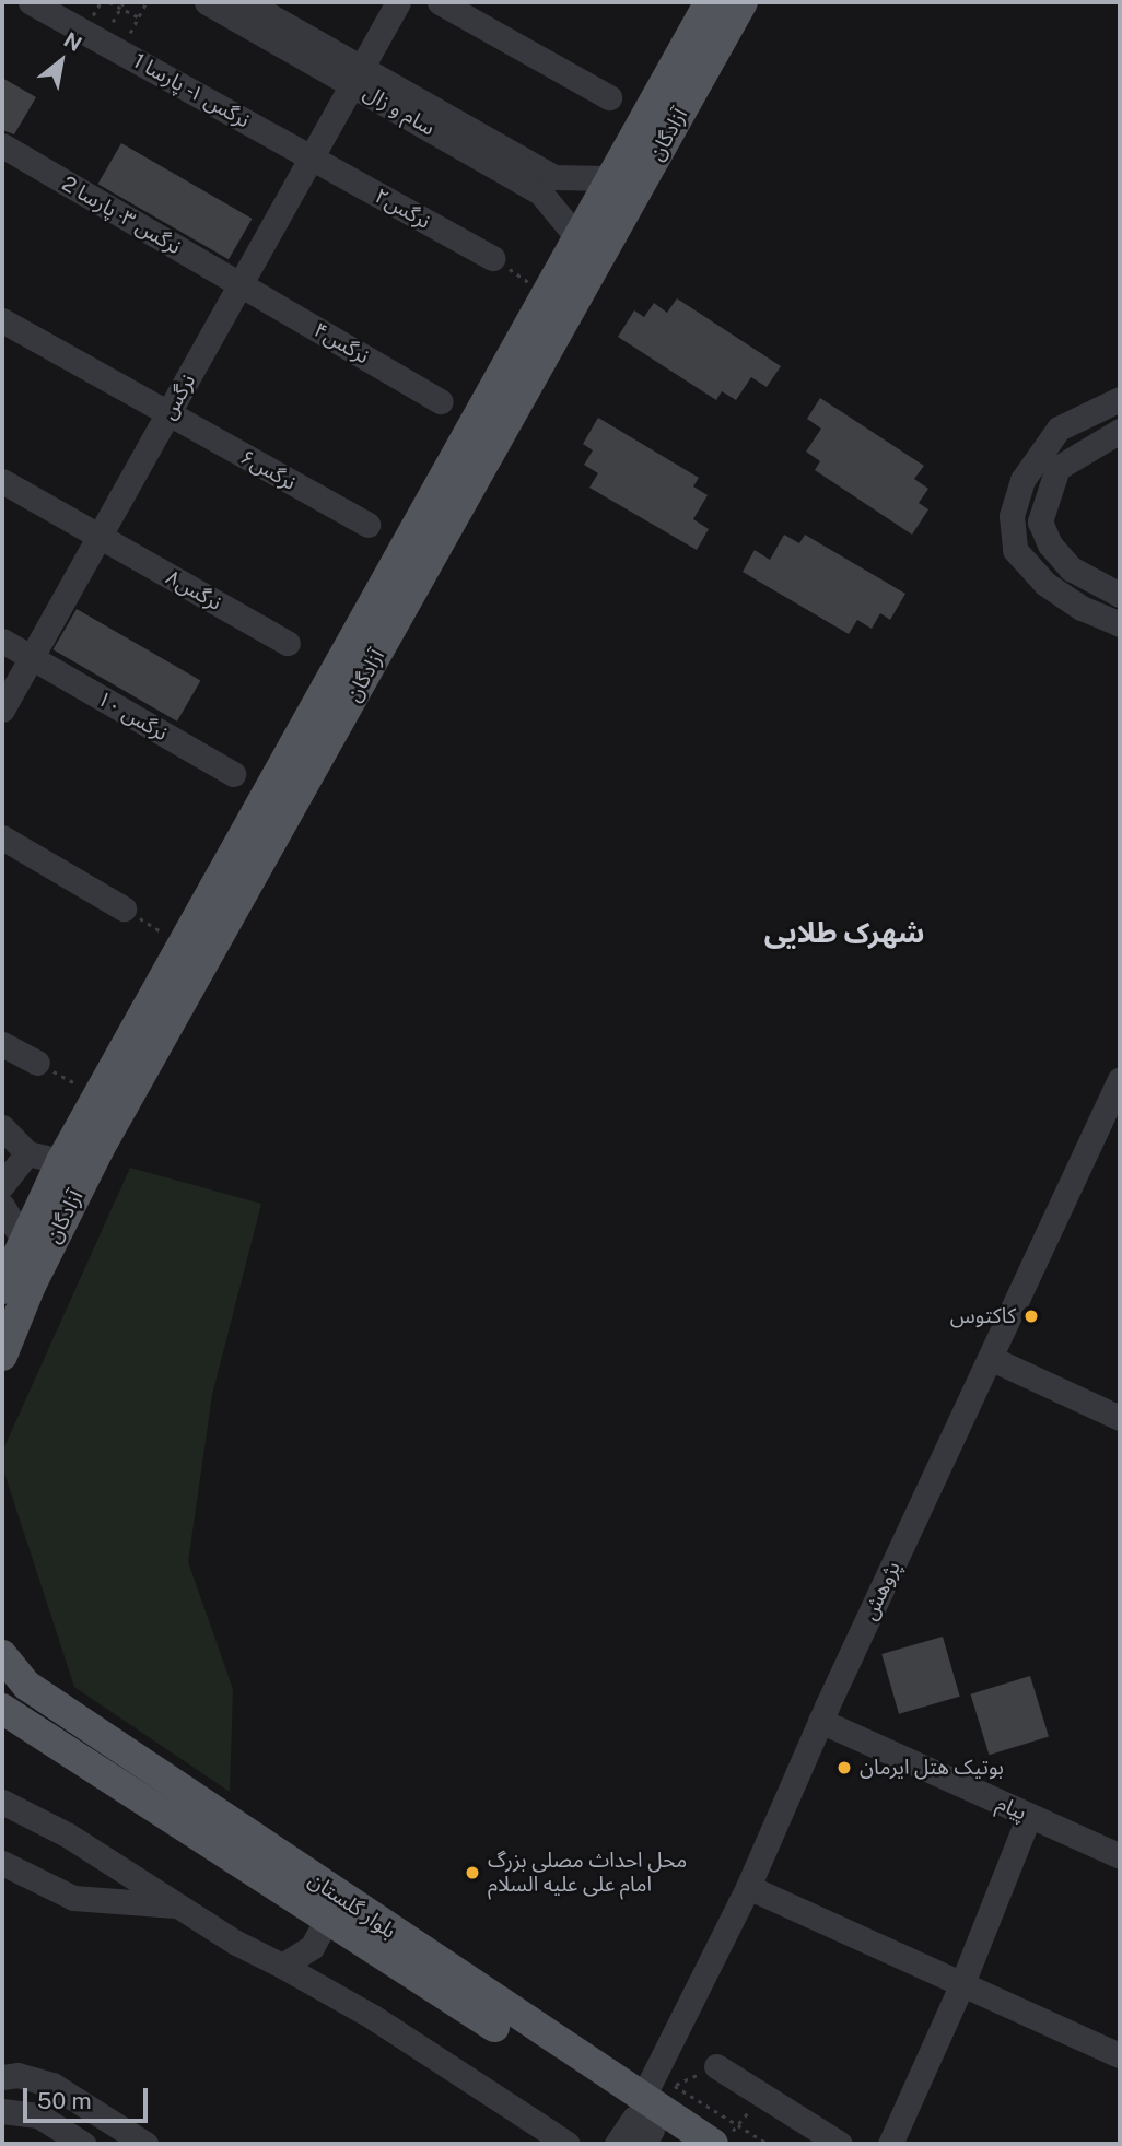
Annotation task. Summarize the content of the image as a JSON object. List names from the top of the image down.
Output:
{
  "streets": {
    "main road": ["آزادگان", "بلوار گلستان"],
    "street": [
      "نرگس ۱- پارسا 1",
      "سام و زال",
      "نرگس۲",
      "نرگس ۳- پارسا 2",
      "نرگس۴",
      "نرگس",
      "نرگس۶",
      "نرگس۸",
      "نرگس ۱۰",
      "پژوهش",
      "پیام"
    ]
  },
  "crossings": [
    ["نرگس ۱- پارسا 1", "نرگس۲"],
    ["نرگس ۱- پارسا 1", "نرگس"],
    ["سام و زال", "آزادگان"],
    ["سام و زال", "نرگس"],
    ["نرگس۲", "نرگس"],
    ["نرگس ۳- پارسا 2", "نرگس۴"],
    ["نرگس ۳- پارسا 2", "نرگس"],
    ["نرگس۴", "نرگس"],
    ["نرگس", "نرگس۶"],
    ["نرگس", "نرگس۸"],
    ["نرگس", "نرگس ۱۰"],
    ["پژوهش", "پیام"],
    ["پژوهش", "بلوار گلستان"]
  ],
  "districts": ["شهرک طلایی"],
  "places": ["کاکتوس", "بوتیک هتل ایرمان", "محل احداث مصلی بزرگ امام علی علیه السلام"],
  "scale_bar": "50 m",
  "north": "top right"
}
